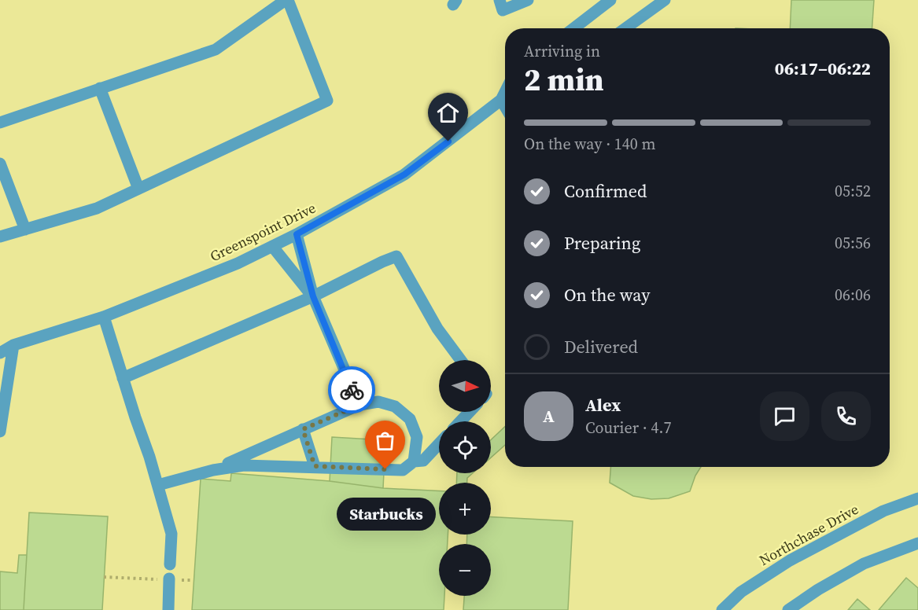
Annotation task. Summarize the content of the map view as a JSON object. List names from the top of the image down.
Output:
{
  "streets": {
    "street": ["Greenspoint Drive", "Northchase Drive"]
  },
  "places": ["Starbucks"],
  "north": "right",
  "page": {
    "heading": ["2 min", "Arriving in", "06:17–06:22"],
    "panel": ["Alex", "Courier · 4.7"],
    "bar": "On the way · 140 m",
    "list": [
      ["Confirmed", "05:52"],
      ["Preparing", "05:56"],
      ["On the way", "06:06"],
      "Delivered"
    ],
    "map_buttons": ["+", "−"],
    "round": "A",
    "bubble": "Starbucks"
  }
}
